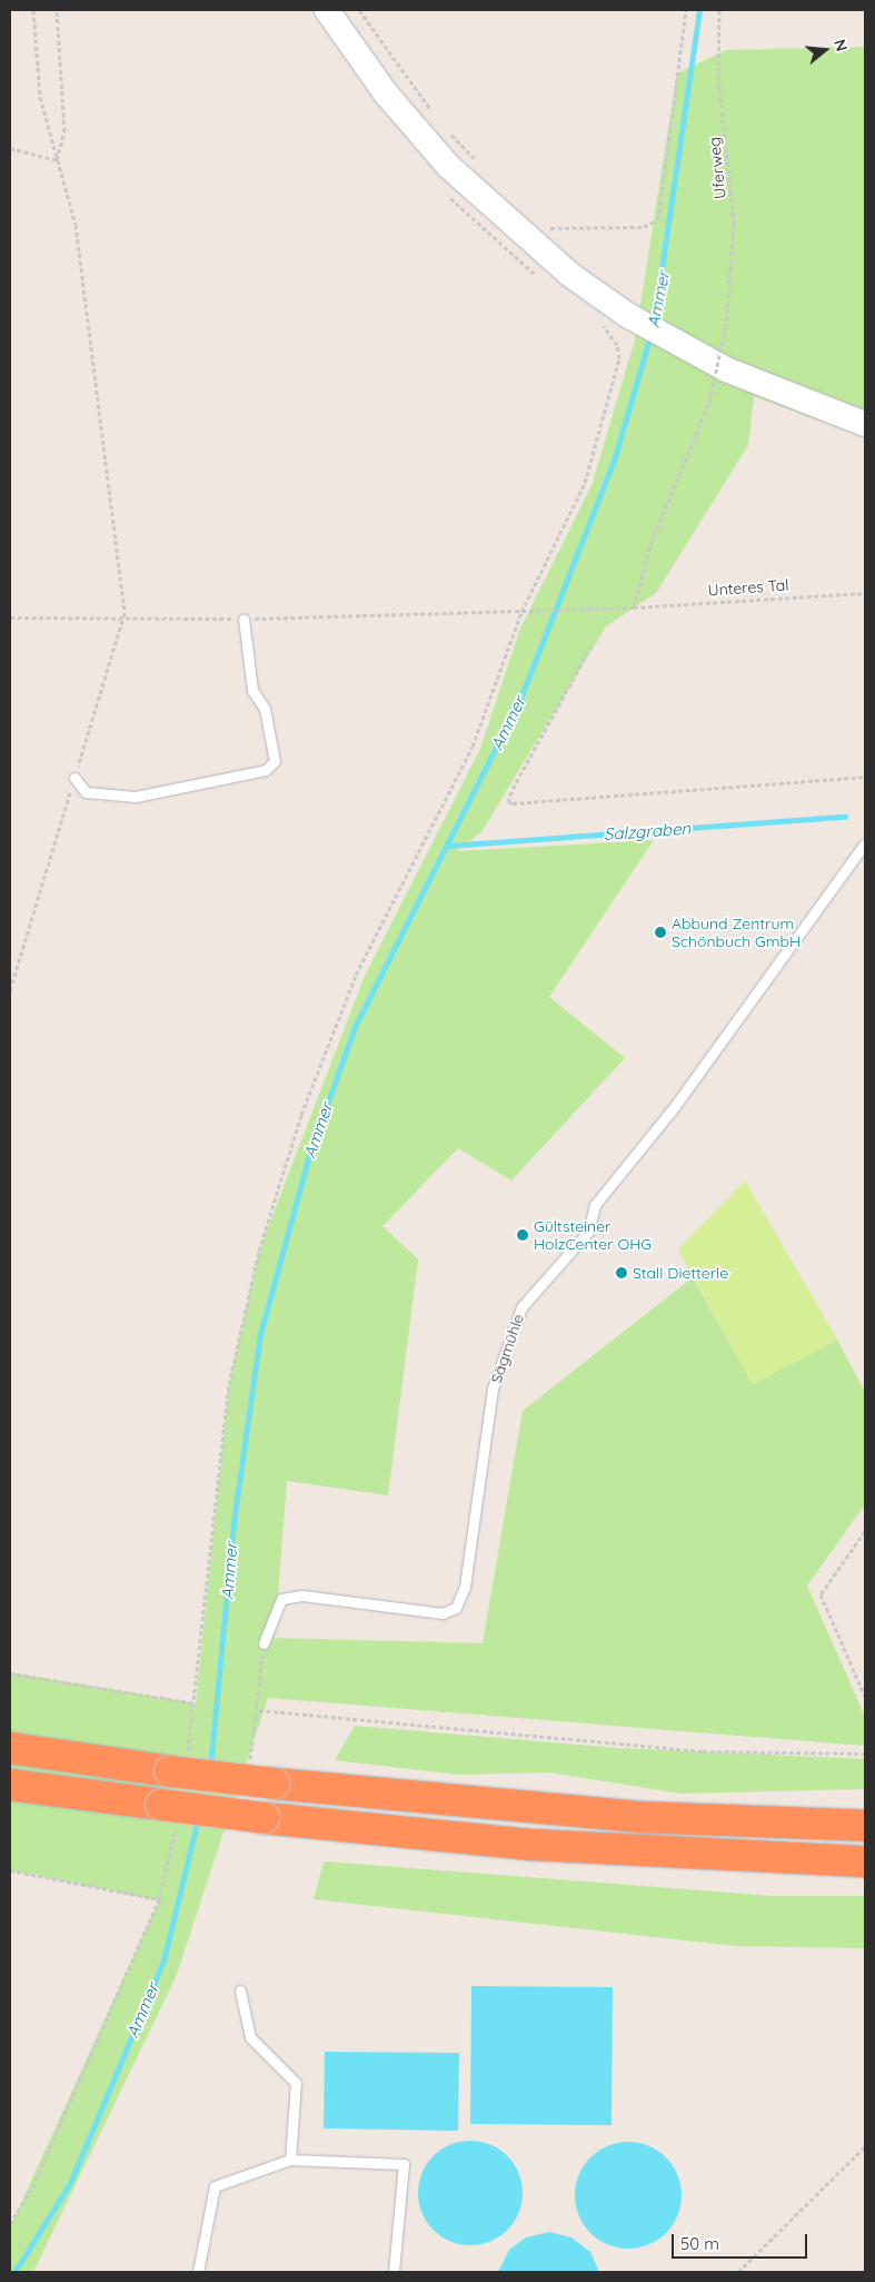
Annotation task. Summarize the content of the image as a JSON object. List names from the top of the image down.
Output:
{
  "streets": {
    "lane": ["Sägmühle"],
    "path": ["Uferweg", "Unteres Tal"]
  },
  "crossings": [
    ["Uferweg", "Unteres Tal"]
  ],
  "water": ["Ammer", "Salzgraben"],
  "places": ["Abbund Zentrum Schönbuch GmbH", "Gültsteiner HolzCenter OHG", "Stall Dietterle"],
  "scale_bar": "50 m",
  "north": "right"
}
